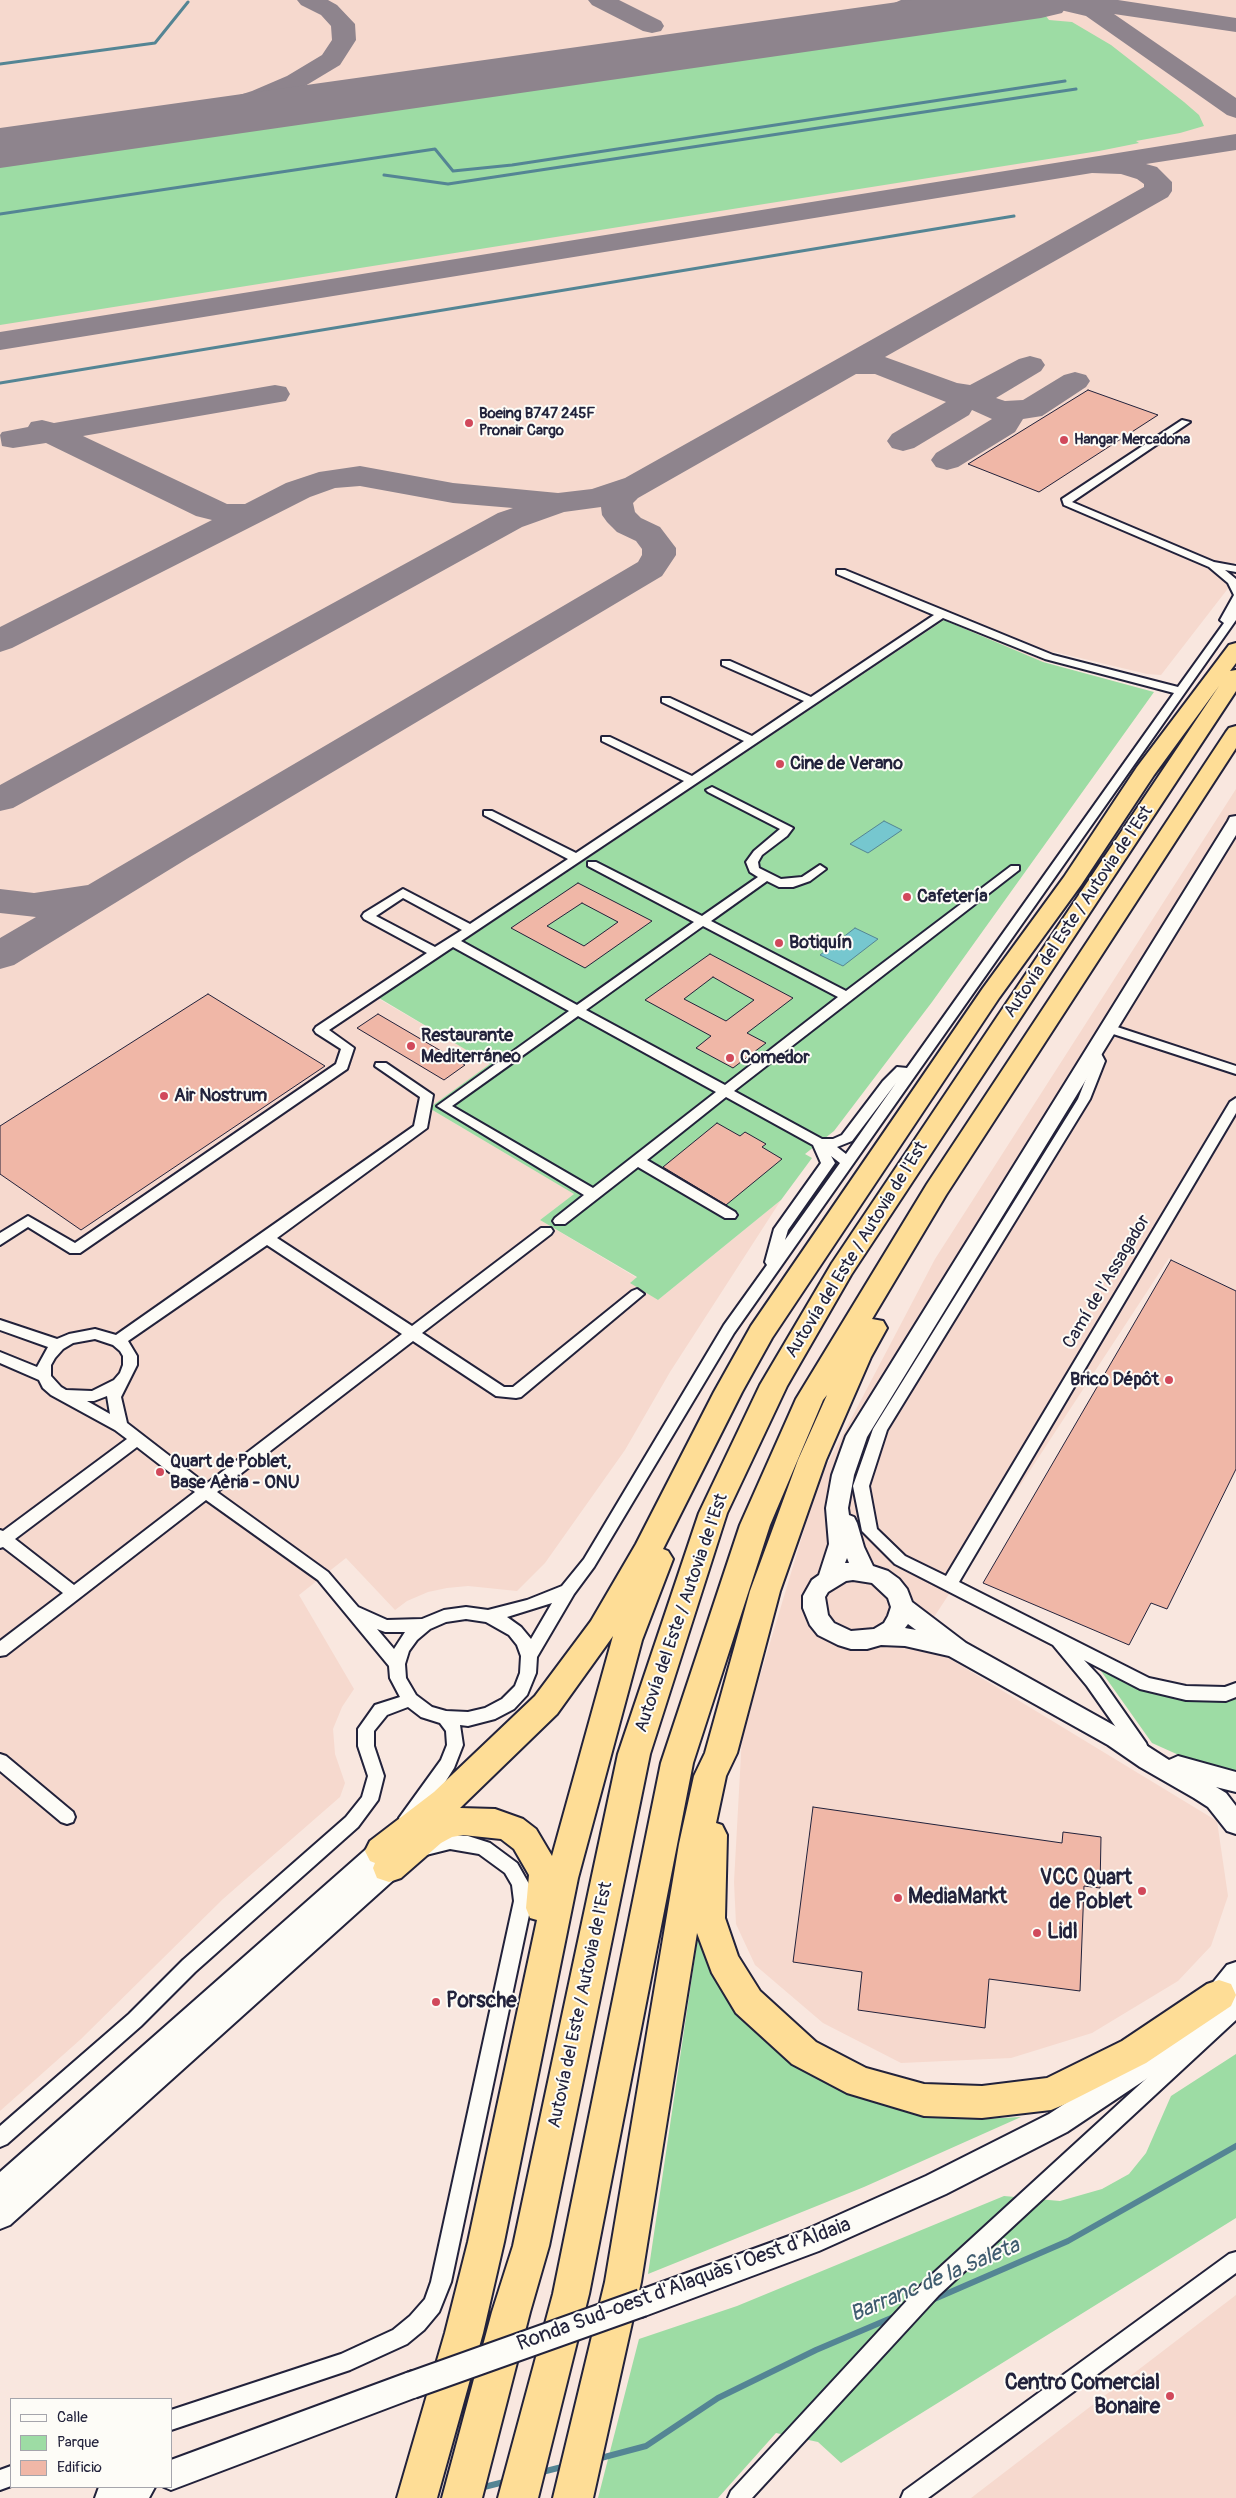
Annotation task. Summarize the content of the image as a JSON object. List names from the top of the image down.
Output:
{
  "streets": {
    "highway": ["Autovía del Este / Autovia de l'Est"],
    "street": ["Camí de l'Assagador", "Ronda Sud-oest d'Alaquàs i Oest d'Aldaia"]
  },
  "water": ["Barranc de la Saleta"],
  "places": [
    "Boeing B747 245F Pronair Cargo",
    "Hangar Mercadona",
    "Cine de Verano",
    "Cafetería",
    "Botiquín",
    "Restaurante Mediterráneo",
    "Comedor",
    "Air Nostrum",
    "Brico Dépôt",
    "Quart de Poblet, Base Aèria - ONU",
    "VCC Quart de Poblet",
    "MediaMarkt",
    "Lidl",
    "Porsche",
    "Centro Comercial Bonaire"
  ],
  "legend": ["Calle", "Parque", "Edificio"]
}
